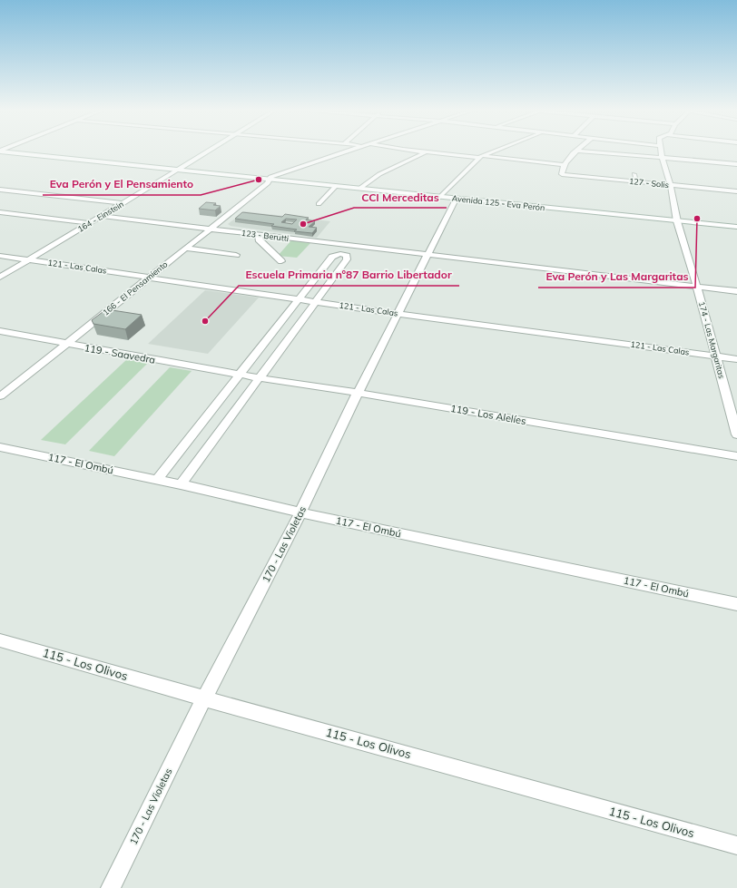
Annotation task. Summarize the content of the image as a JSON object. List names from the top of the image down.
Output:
{
  "streets": {
    "street": [
      "127 - Solis",
      "Avenida 125 - Eva Perón",
      "164 - Einstein",
      "123 - Berutti",
      "121 - Las Calas",
      "166 - El Pensamiento",
      "174 - Las Margaritas",
      "119 - Saavedra",
      "119 - Los Alelíes",
      "117 - El Ombú",
      "170 - Las Violetas",
      "115 - Los Olivos"
    ]
  },
  "crossings": [
    ["127 - Solis", "174 - Las Margaritas"],
    ["Avenida 125 - Eva Perón", "164 - Einstein"],
    ["Avenida 125 - Eva Perón", "166 - El Pensamiento"],
    ["Avenida 125 - Eva Perón", "174 - Las Margaritas"],
    ["Avenida 125 - Eva Perón", "170 - Las Violetas"],
    ["164 - Einstein", "123 - Berutti"],
    ["164 - Einstein", "121 - Las Calas"],
    ["123 - Berutti", "166 - El Pensamiento"],
    ["123 - Berutti", "174 - Las Margaritas"],
    ["123 - Berutti", "170 - Las Violetas"],
    ["121 - Las Calas", "166 - El Pensamiento"],
    ["121 - Las Calas", "174 - Las Margaritas"],
    ["121 - Las Calas", "170 - Las Violetas"],
    ["166 - El Pensamiento", "119 - Saavedra"],
    ["119 - Saavedra", "119 - Los Alelíes"],
    ["119 - Los Alelíes", "170 - Las Violetas"],
    ["117 - El Ombú", "170 - Las Violetas"],
    ["170 - Las Violetas", "115 - Los Olivos"]
  ],
  "places": [
    "Eva Perón y El Pensamiento",
    "Eva Perón y Las Margaritas",
    "CCI Merceditas",
    "Escuela Primaria n°87 Barrio Libertador"
  ]
}
